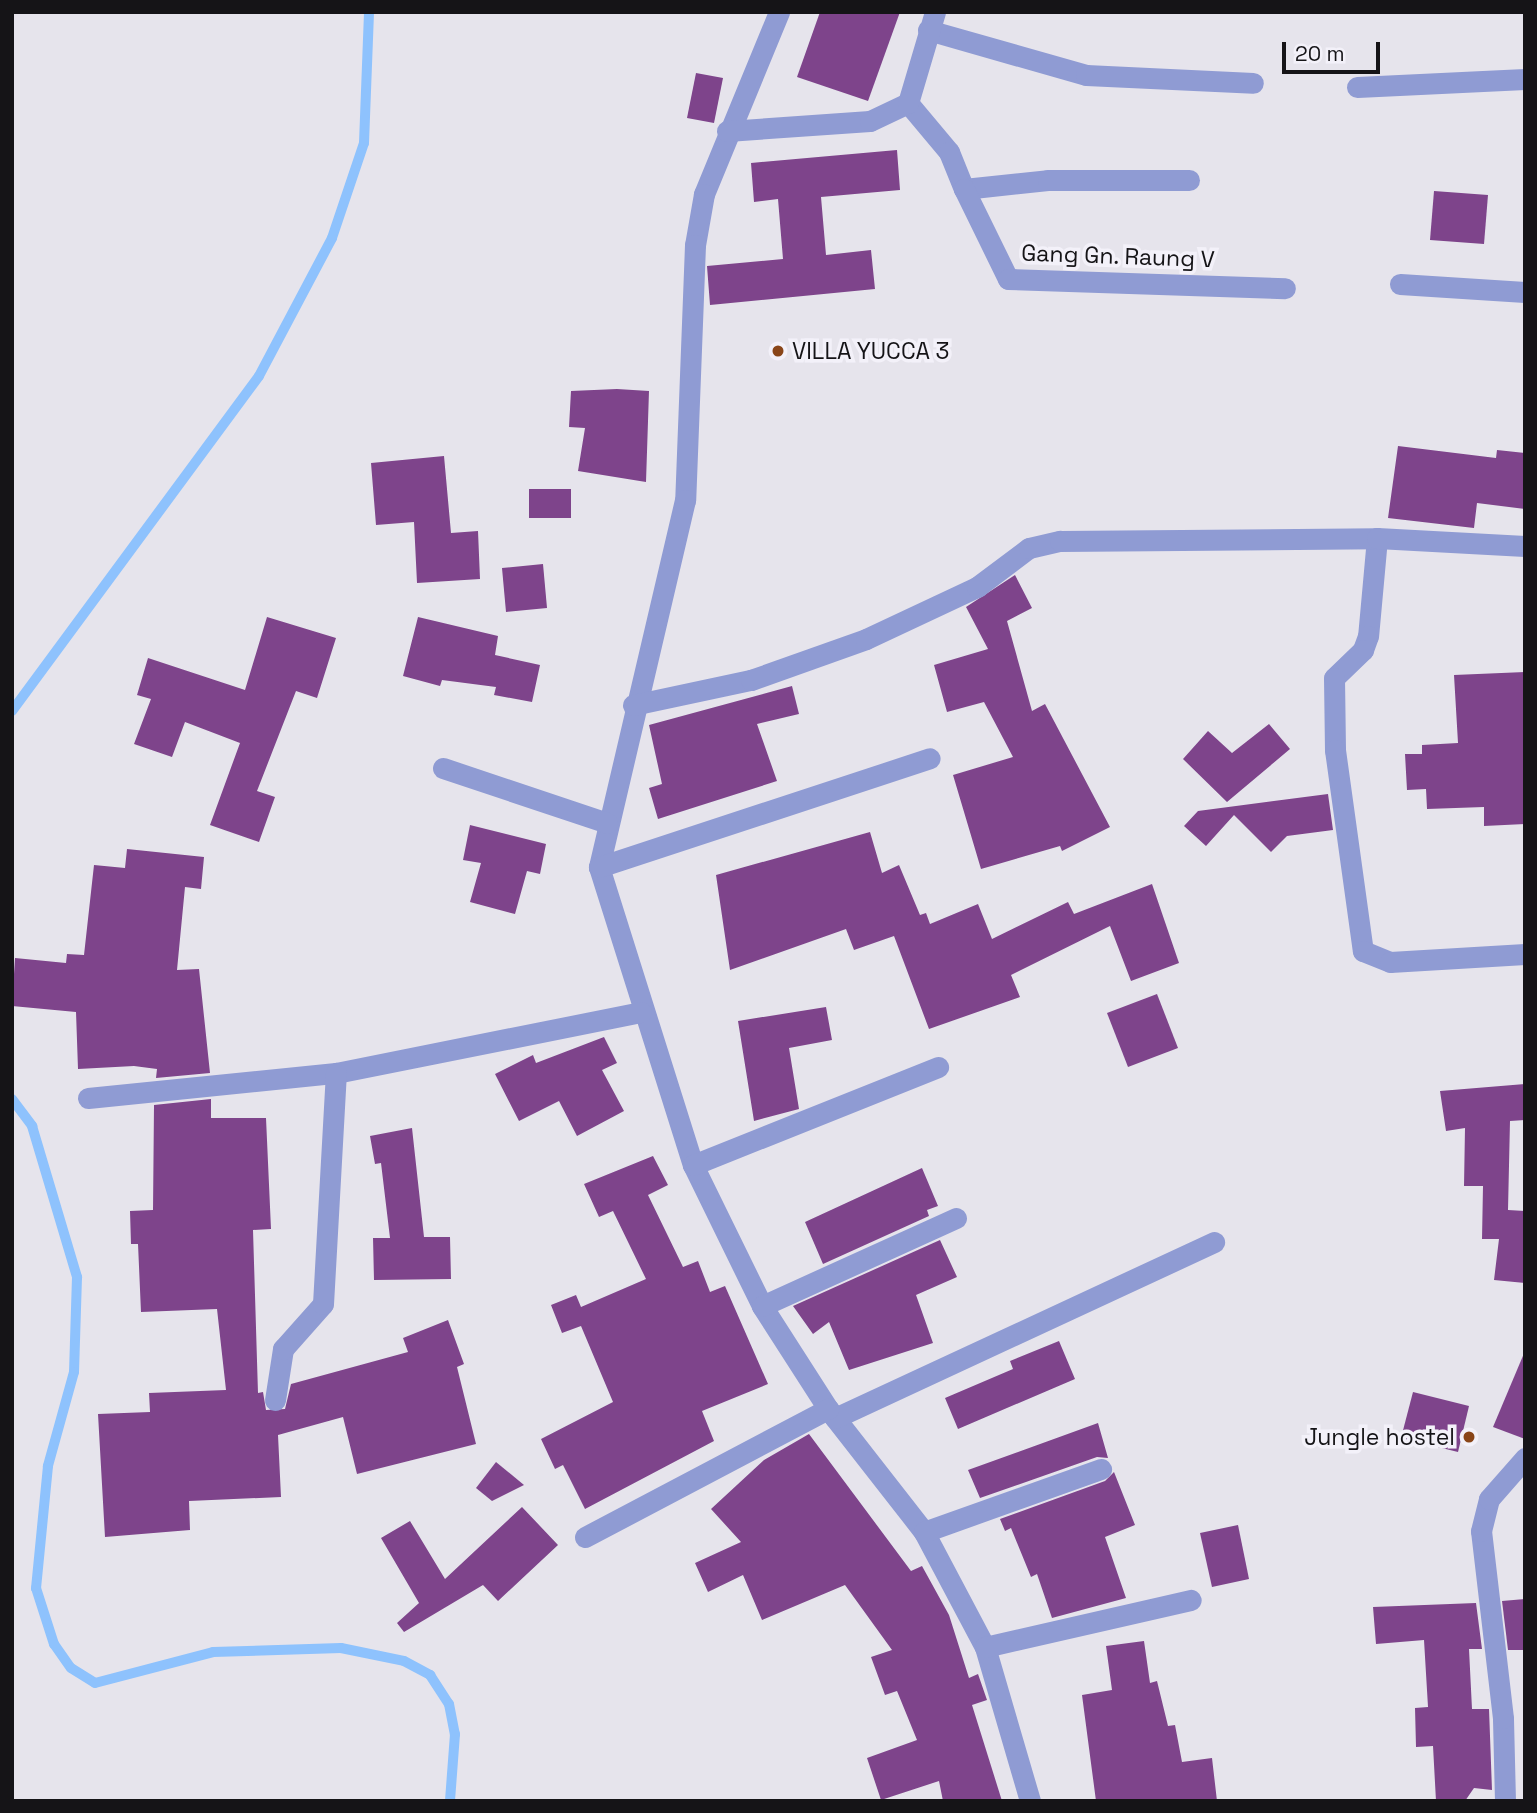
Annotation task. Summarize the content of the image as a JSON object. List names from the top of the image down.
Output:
{
  "streets": {
    "street": ["Gang Gn. Raung V"]
  },
  "places": ["VILLA YUCCA 3", "Jungle hostel"],
  "scale_bar": "20 m"
}
